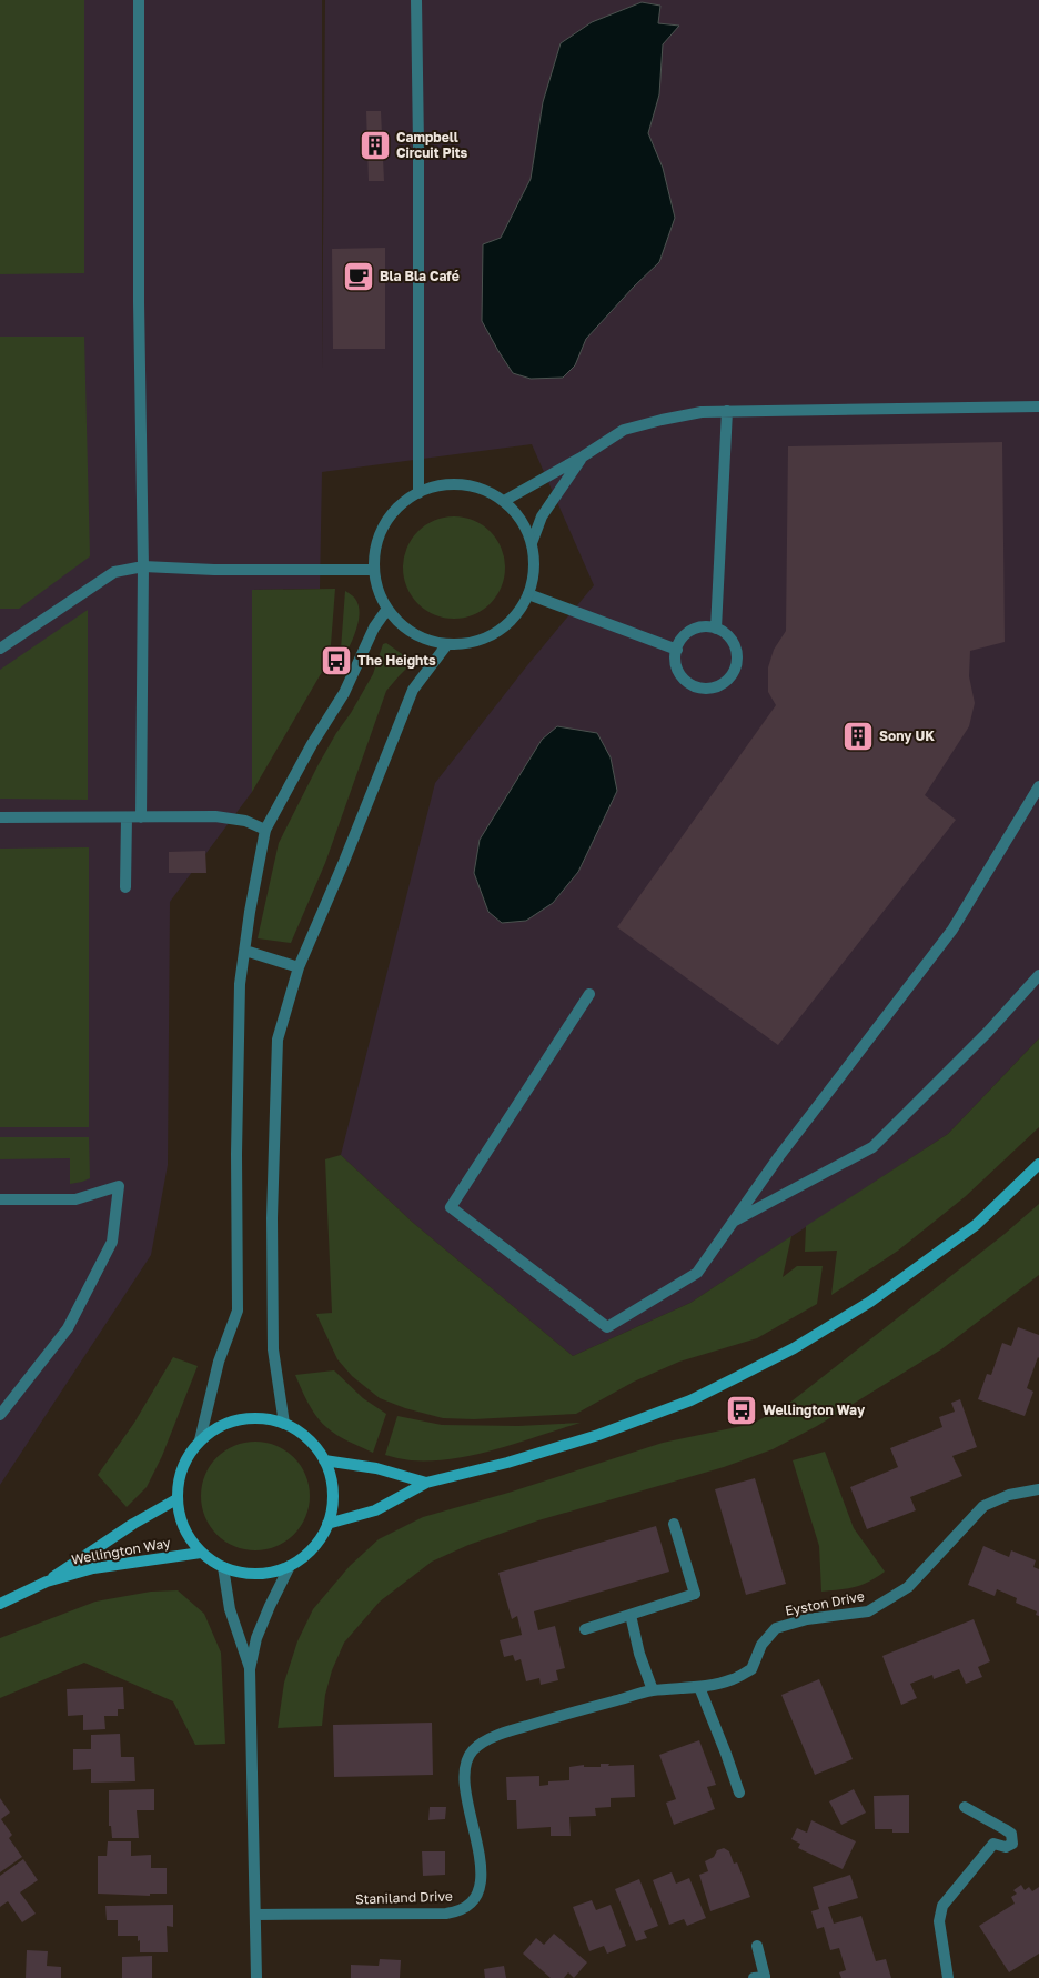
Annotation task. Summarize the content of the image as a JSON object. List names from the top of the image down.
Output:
{
  "streets": {
    "street": ["Wellington Way", "Eyston Drive", "Staniland Drive"]
  },
  "crossings": [
    ["Eyston Drive", "Staniland Drive"]
  ],
  "places": {
    "building": ["Campbell Circuit Pits", "Sony UK"],
    "cafe": ["Bla Bla Café"],
    "bus stop": ["The Heights", "Wellington Way"]
  }
}
